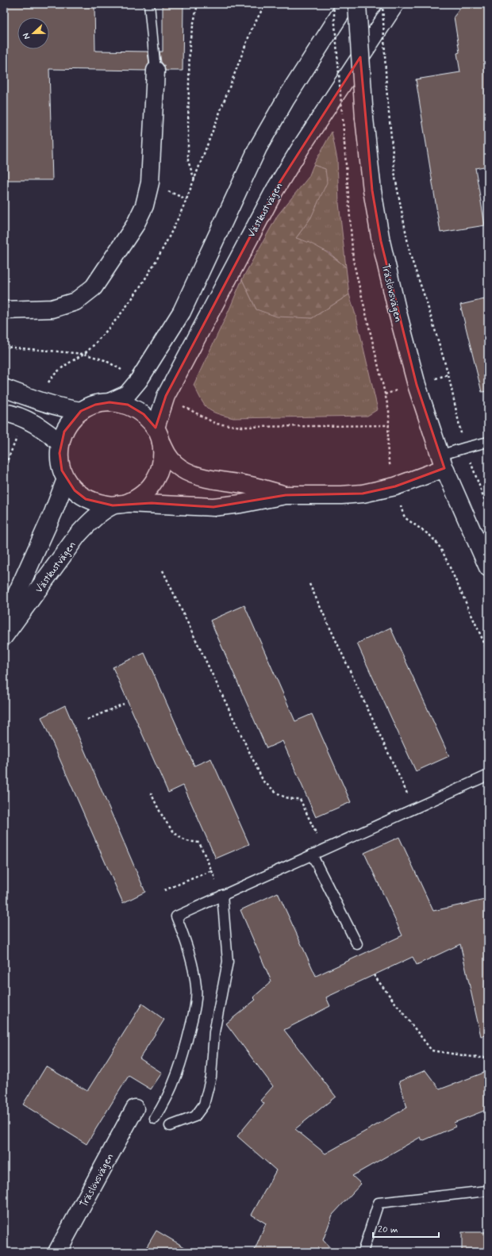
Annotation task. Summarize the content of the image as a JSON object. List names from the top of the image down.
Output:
{
  "streets": {
    "street": ["Västkustvägen", "Träslövsvägen"]
  },
  "scale_bar": "20 m",
  "north": "left"
}
